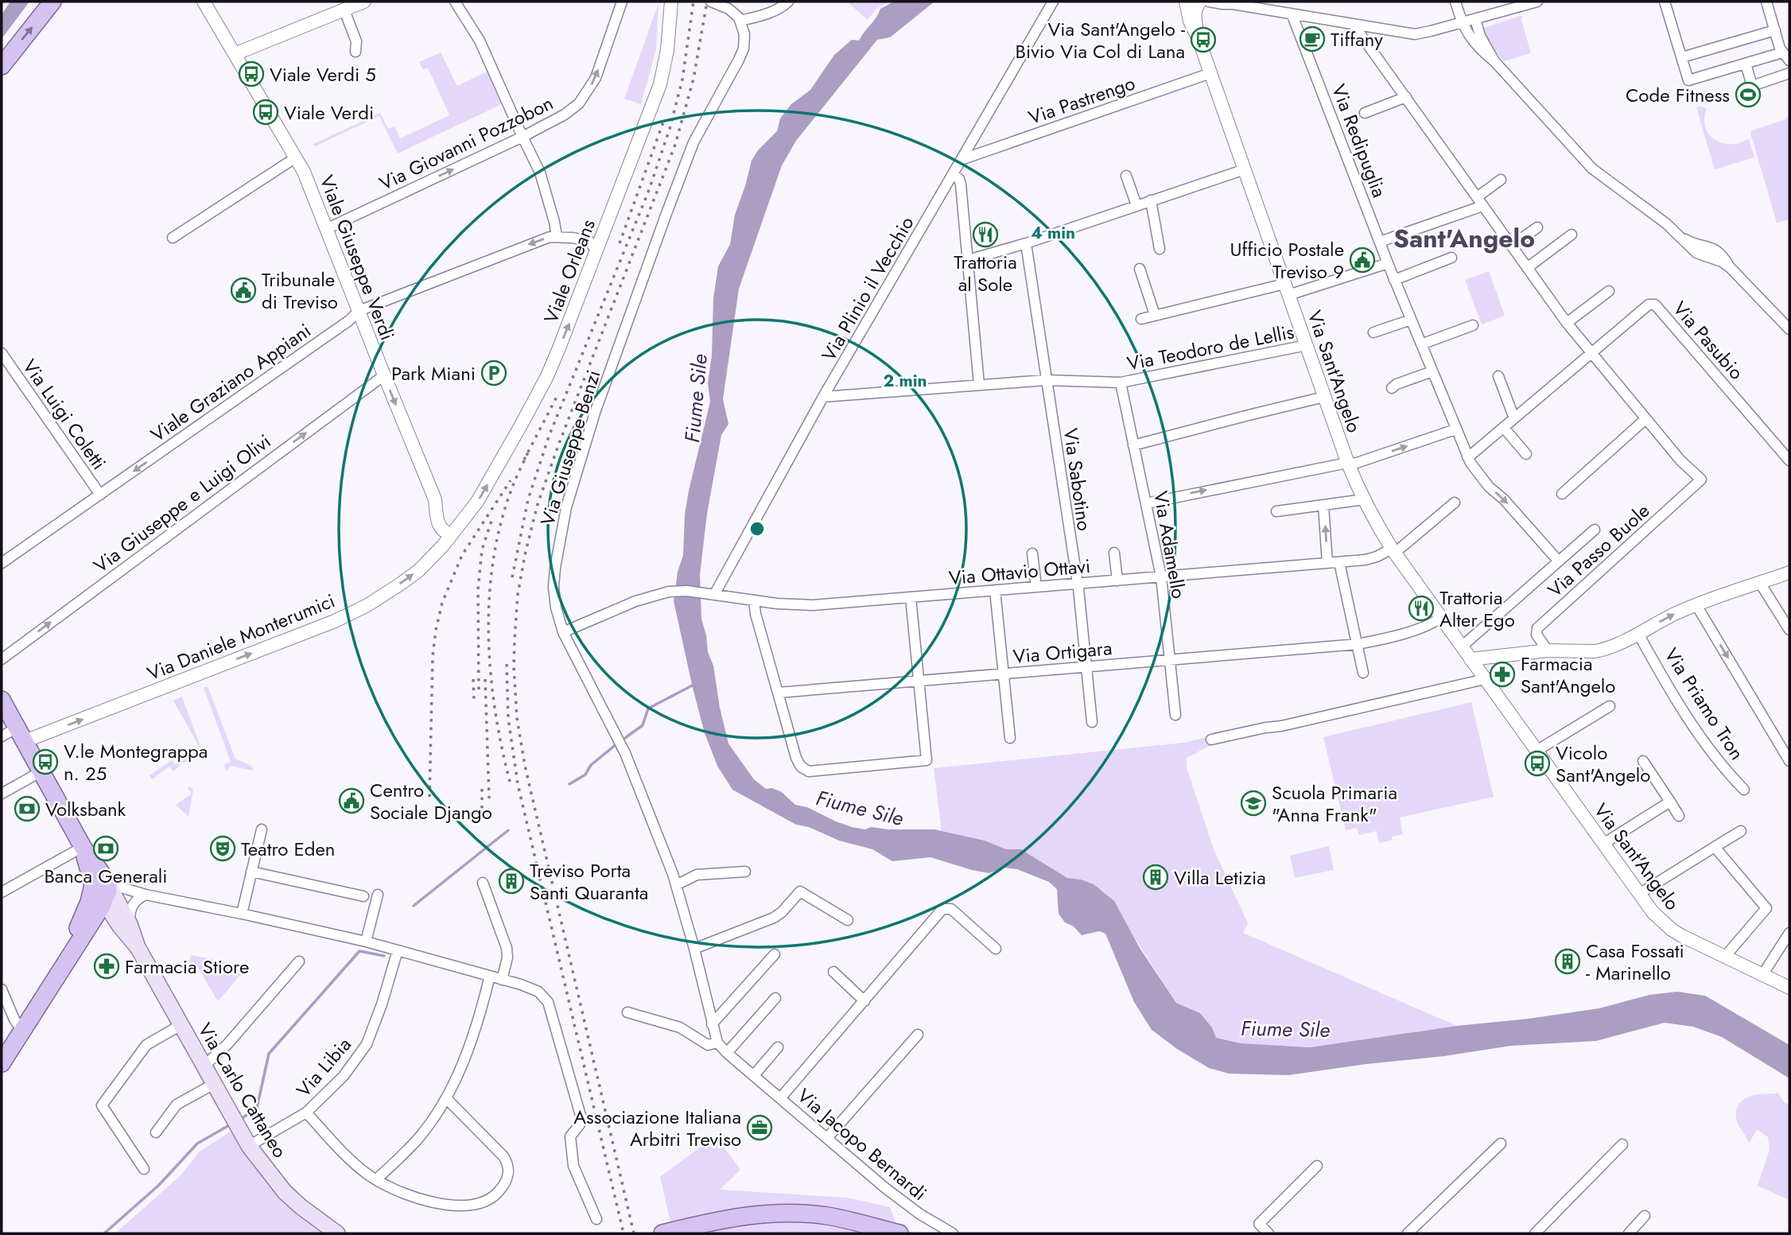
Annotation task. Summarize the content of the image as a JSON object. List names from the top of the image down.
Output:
{
  "streets": {
    "main road": ["Via Carlo Cattaneo"],
    "street": [
      "Via Pastrengo",
      "Via Redipuglia",
      "Via Giovanni Pozzobon",
      "Viale Giuseppe Verdi",
      "Viale Orleans",
      "Via Plinio il Vecchio",
      "Via Pasubio",
      "Via Teodoro de Lellis",
      "Via Sant'Angelo",
      "Viale Graziano Appiani",
      "Via Luigi Coletti",
      "Via Giuseppe Benzi",
      "Via Sabotino",
      "Via Giuseppe e Luigi Olivi",
      "Via Adamello",
      "Via Passo Buole",
      "Via Ottavio Ottavi",
      "Via Daniele Monterumici",
      "Via Ortigara",
      "Via Priamo Tron",
      "Via Libia",
      "Via Jacopo Bernardi"
    ]
  },
  "crossings": [
    ["Via Pastrengo", "Via Plinio il Vecchio"],
    ["Via Pastrengo", "Via Sant'Angelo"],
    ["Via Redipuglia", "Via Pasubio"],
    ["Via Giovanni Pozzobon", "Viale Giuseppe Verdi"],
    ["Viale Giuseppe Verdi", "Viale Orleans"],
    ["Viale Giuseppe Verdi", "Viale Graziano Appiani"],
    ["Viale Giuseppe Verdi", "Via Giuseppe e Luigi Olivi"],
    ["Viale Giuseppe Verdi", "Via Daniele Monterumici"],
    ["Viale Orleans", "Via Daniele Monterumici"],
    ["Via Plinio il Vecchio", "Via Teodoro de Lellis"],
    ["Via Plinio il Vecchio", "Via Ottavio Ottavi"],
    ["Via Teodoro de Lellis", "Via Sant'Angelo"],
    ["Via Teodoro de Lellis", "Via Sabotino"],
    ["Via Teodoro de Lellis", "Via Adamello"],
    ["Via Sant'Angelo", "Via Ottavio Ottavi"],
    ["Via Sant'Angelo", "Via Ortigara"],
    ["Via Sant'Angelo", "Via Priamo Tron"],
    ["Viale Graziano Appiani", "Via Luigi Coletti"],
    ["Via Giuseppe Benzi", "Via Ottavio Ottavi"],
    ["Via Giuseppe Benzi", "Via Jacopo Bernardi"],
    ["Via Sabotino", "Via Ottavio Ottavi"],
    ["Via Sabotino", "Via Ortigara"],
    ["Via Adamello", "Via Ottavio Ottavi"],
    ["Via Adamello", "Via Ortigara"],
    ["Via Passo Buole", "Via Priamo Tron"],
    ["Via Libia", "Via Carlo Cattaneo"]
  ],
  "one_way": [
    "Via Giovanni Pozzobon",
    "Viale Orleans",
    "Viale Graziano Appiani",
    "Via Giuseppe e Luigi Olivi",
    "Via Daniele Monterumici"
  ],
  "districts": ["Sant'Angelo"],
  "water": ["Fiume Sile"],
  "places": {
    "cafe": ["Tiffany"],
    "bus stop": [
      "Via Sant'Angelo - Bivio Via Col di Lana",
      "Viale Verdi 5",
      "Viale Verdi",
      "V.le Montegrappa n. 25",
      "Vicolo Sant'Angelo"
    ],
    "sports": ["Code Fitness"],
    "restaurant": ["Trattoria al Sole", "Trattoria Alter Ego"],
    "public building": ["Ufficio Postale Treviso 9", "Tribunale di Treviso", "Centro Sociale Django"],
    "parking": ["Park Miani"],
    "pharmacy": ["Farmacia Sant'Angelo", "Farmacia Stiore"],
    "school or university": ["Scuola Primaria \"Anna Frank\""],
    "bank": ["Volksbank", "Banca Generali"],
    "theatre": ["Teatro Eden"],
    "building": ["Villa Letizia", "Treviso Porta Santi Quaranta", "Casa Fossati - Marinello"],
    "office": ["Associazione Italiana Arbitri Treviso"]
  },
  "rings": ["4 min", "2 min"]
}
